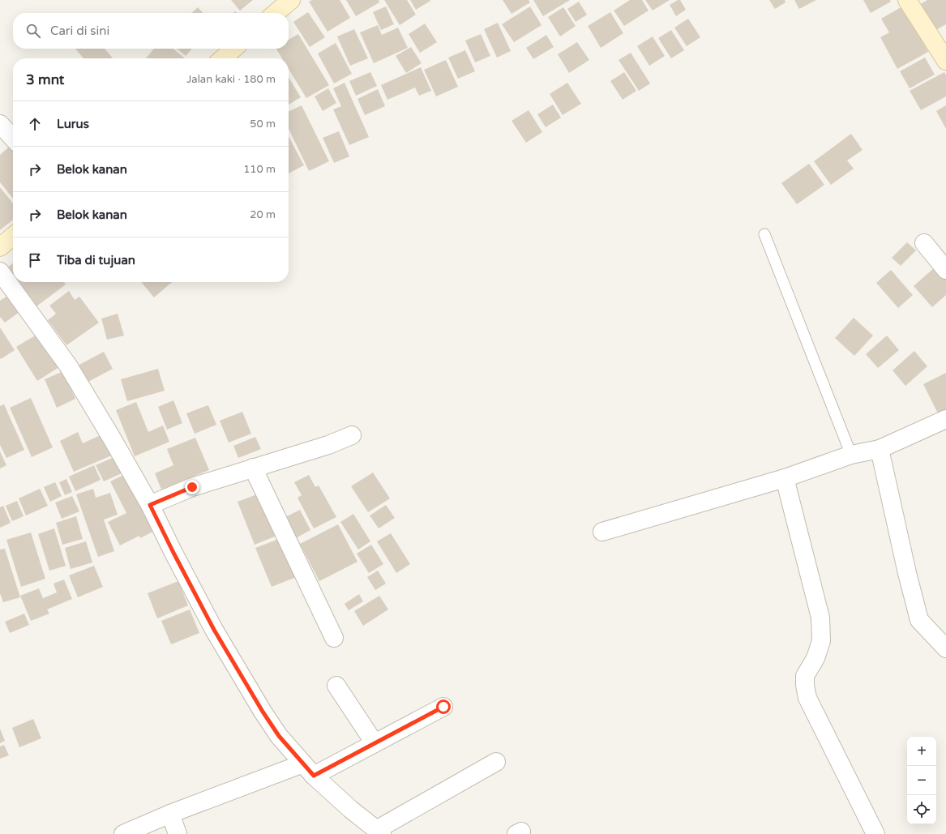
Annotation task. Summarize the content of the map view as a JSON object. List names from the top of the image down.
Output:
{
  "page": {
    "search": "Cari di sini",
    "heading": ["3 mnt", "Jalan kaki · 180 m"],
    "list": [
      ["Lurus", "50 m"],
      ["Belok kanan", "110 m"],
      ["Belok kanan", "20 m"],
      "Tiba di tujuan"
    ],
    "map_buttons": ["+", "−"]
  }
}
